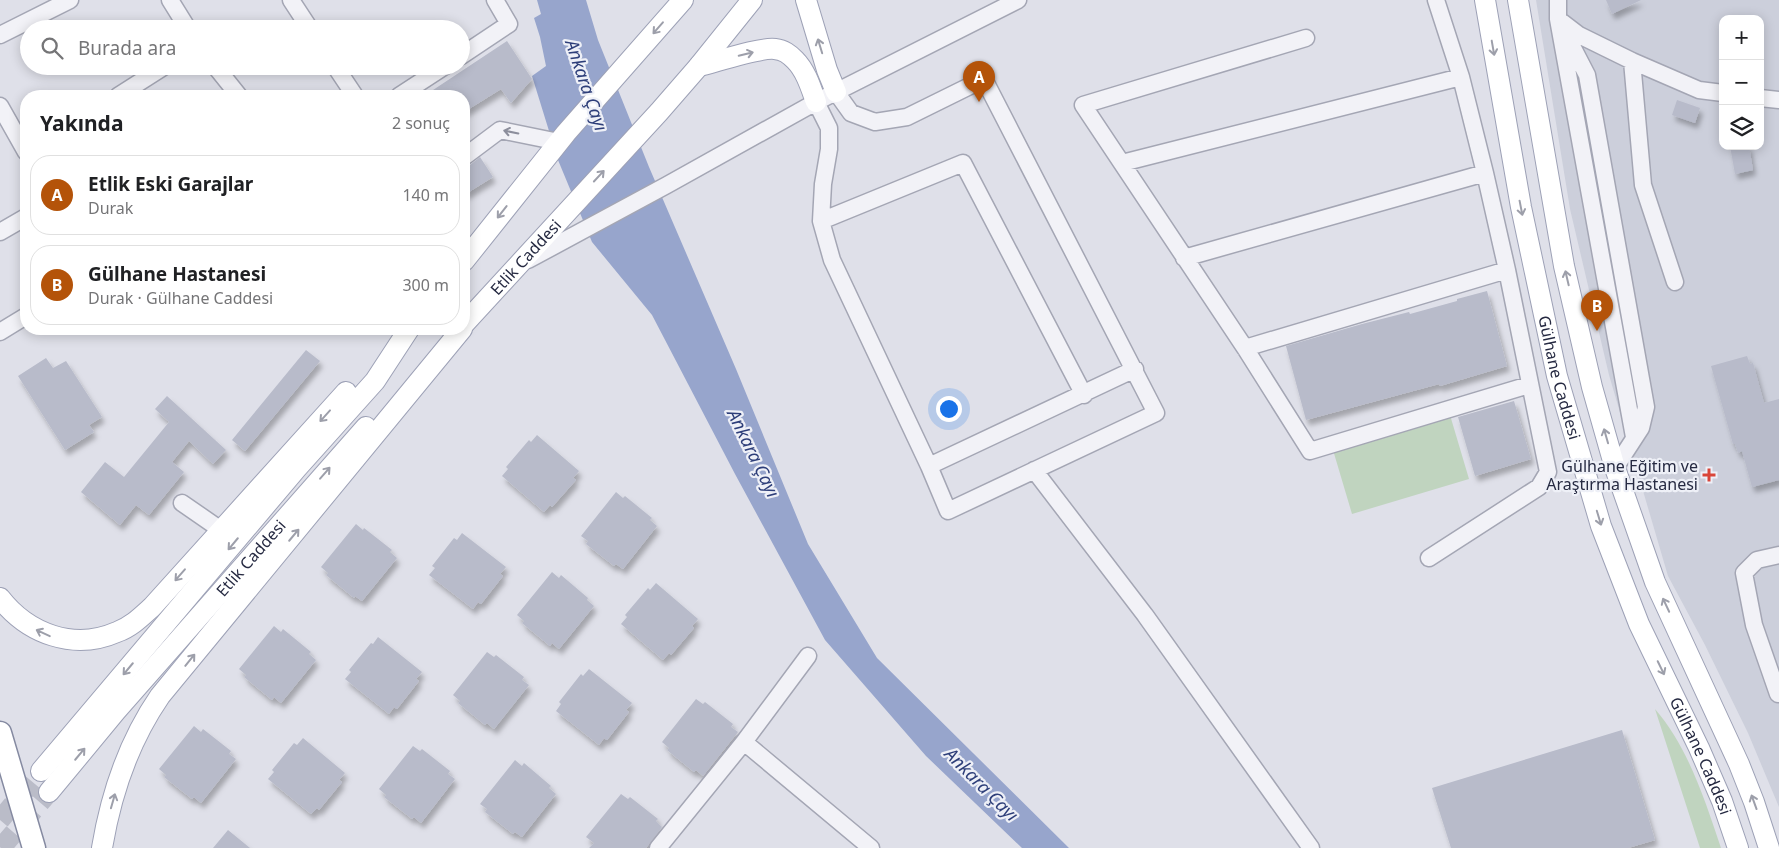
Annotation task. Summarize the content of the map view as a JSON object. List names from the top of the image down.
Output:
{
  "streets": {
    "main road": ["Etlik Caddesi", "Gülhane Caddesi"]
  },
  "water": ["Ankara Çayı"],
  "places": {
    "health": ["Gülhane Eğitim ve Araştırma Hastanesi"]
  },
  "page": {
    "map_buttons": ["+", "−"],
    "search": "Burada ara",
    "pins": ["A", "B"],
    "heading": ["Yakında", "2 sonuç"],
    "list": [
      {
        "mark": "A",
        "name": "Etlik Eski Garajlar",
        "note": "Durak",
        "value": "140 m"
      },
      {
        "mark": "B",
        "name": "Gülhane Hastanesi",
        "note": "Durak · Gülhane Caddesi",
        "value": "300 m"
      }
    ]
  }
}
